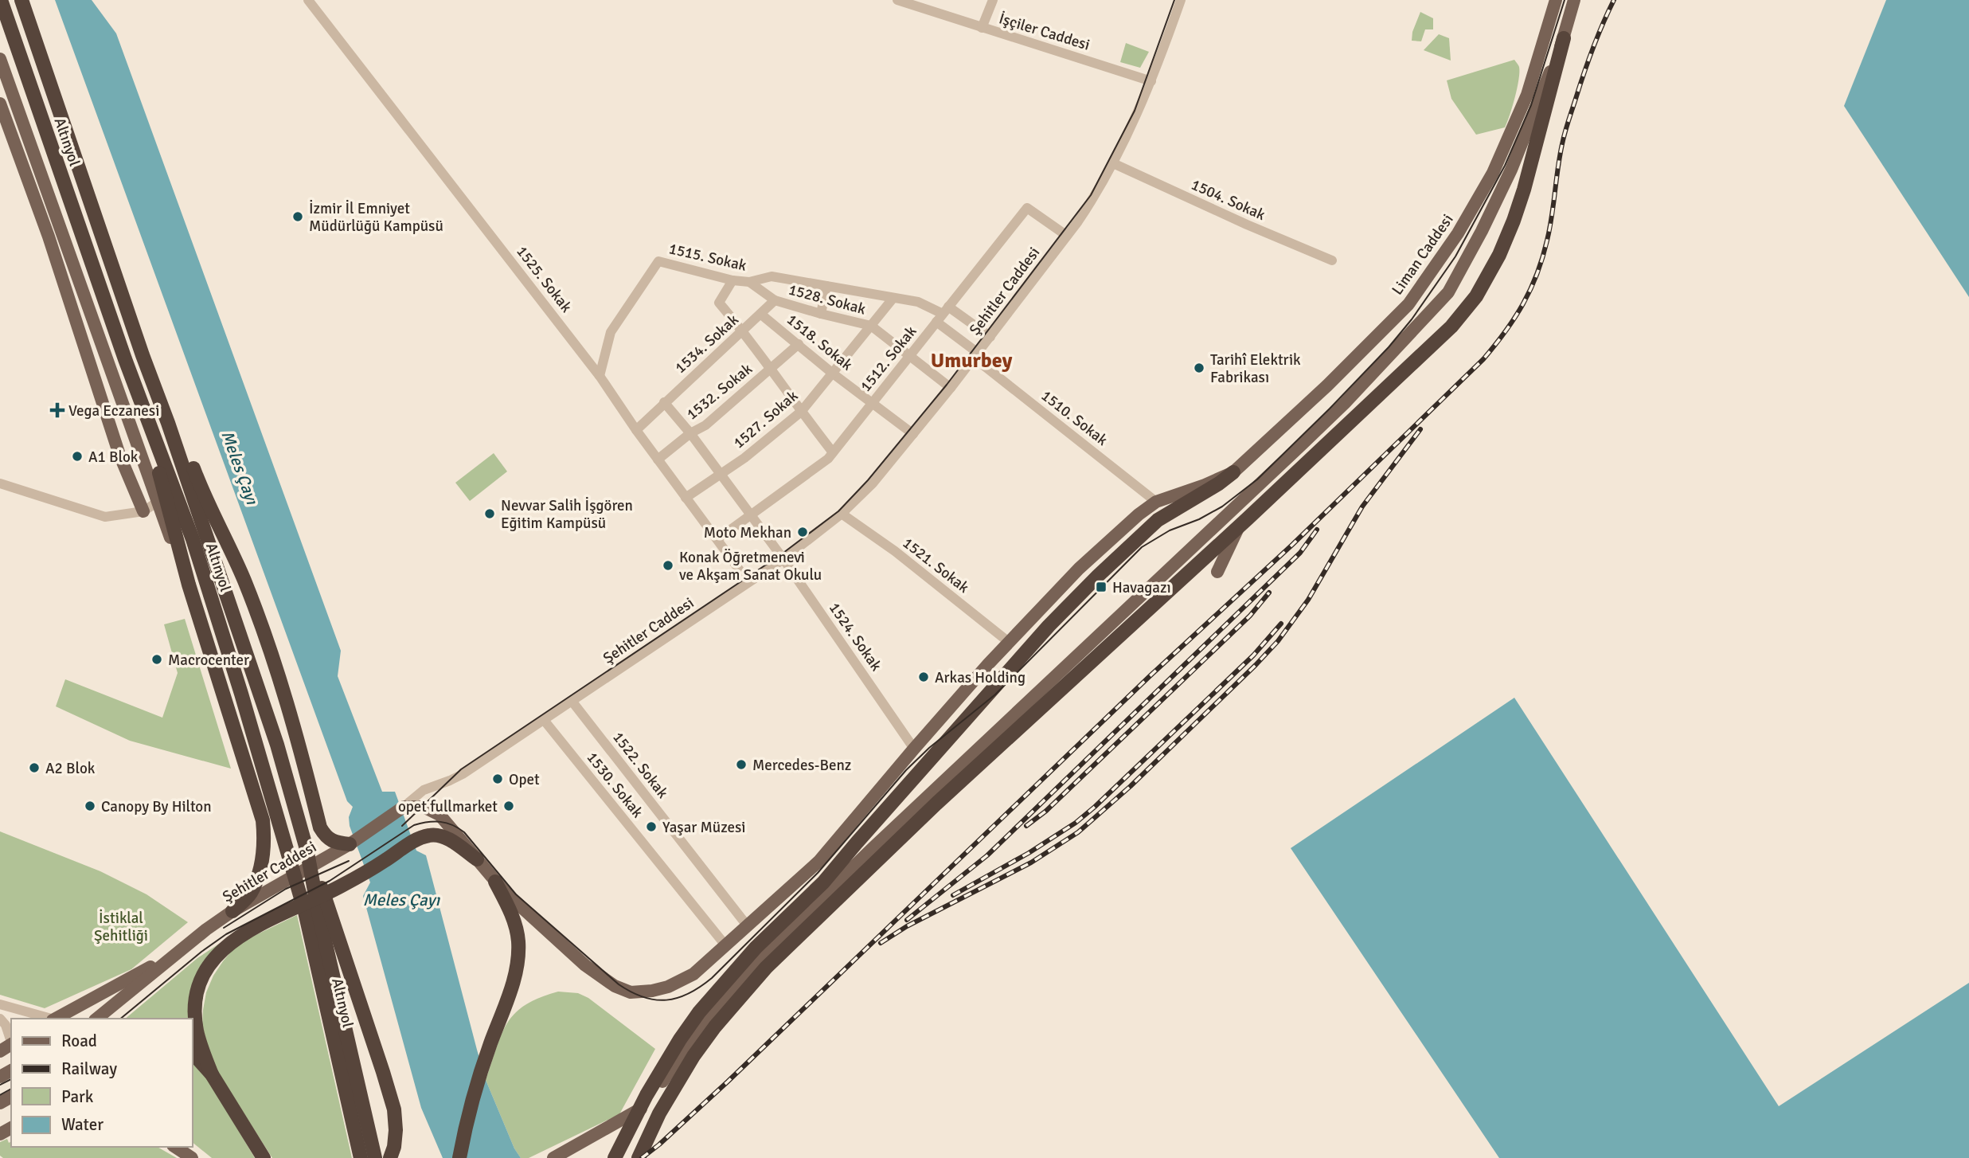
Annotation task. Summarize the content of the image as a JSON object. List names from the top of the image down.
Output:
{
  "streets": {
    "highway": ["Altınyol"],
    "main road": ["Liman Caddesi", "Şehitler Caddesi"],
    "street": [
      "İşçiler Caddesi",
      "1504. Sokak",
      "1515. Sokak",
      "1525. Sokak",
      "1528. Sokak",
      "1518. Sokak",
      "1534. Sokak",
      "1512. Sokak",
      "1532. Sokak",
      "1510. Sokak",
      "1527. Sokak",
      "1521. Sokak",
      "1524. Sokak",
      "1522. Sokak",
      "1530. Sokak"
    ]
  },
  "crossings": [
    ["İşçiler Caddesi", "Şehitler Caddesi"],
    ["1504. Sokak", "Şehitler Caddesi"],
    ["Liman Caddesi", "Şehitler Caddesi"],
    ["Liman Caddesi", "1510. Sokak"],
    ["Liman Caddesi", "1521. Sokak"],
    ["Liman Caddesi", "1524. Sokak"],
    ["Liman Caddesi", "1522. Sokak"],
    ["Liman Caddesi", "1530. Sokak"],
    ["1515. Sokak", "1525. Sokak"],
    ["1515. Sokak", "Şehitler Caddesi"],
    ["1515. Sokak", "1512. Sokak"],
    ["1515. Sokak", "1510. Sokak"],
    ["1515. Sokak", "1527. Sokak"],
    ["1525. Sokak", "Şehitler Caddesi"],
    ["1525. Sokak", "1534. Sokak"],
    ["1525. Sokak", "1512. Sokak"],
    ["1525. Sokak", "1532. Sokak"],
    ["1525. Sokak", "1527. Sokak"],
    ["Şehitler Caddesi", "1528. Sokak"],
    ["Şehitler Caddesi", "1518. Sokak"],
    ["Şehitler Caddesi", "1512. Sokak"],
    ["Şehitler Caddesi", "1510. Sokak"],
    ["Şehitler Caddesi", "1521. Sokak"],
    ["Şehitler Caddesi", "1524. Sokak"],
    ["Şehitler Caddesi", "1522. Sokak"],
    ["Şehitler Caddesi", "1530. Sokak"],
    ["1528. Sokak", "1534. Sokak"],
    ["1528. Sokak", "1512. Sokak"],
    ["1528. Sokak", "1527. Sokak"],
    ["1518. Sokak", "1534. Sokak"],
    ["1518. Sokak", "1512. Sokak"],
    ["1518. Sokak", "1532. Sokak"],
    ["1518. Sokak", "1527. Sokak"],
    ["1534. Sokak", "1524. Sokak"],
    ["1512. Sokak", "1510. Sokak"],
    ["1512. Sokak", "1524. Sokak"],
    ["1532. Sokak", "1524. Sokak"],
    ["1527. Sokak", "1524. Sokak"]
  ],
  "districts": ["Umurbey"],
  "water": ["Meles Çayı"],
  "parks": ["İstiklal Şehitliği"],
  "places": {
    "other": [
      "İzmir İl Emniyet Müdürlüğü Kampüsü",
      "Tarihî Elektrik Fabrikası",
      "A1 Blok",
      "Nevvar Salih İşgören Eğitim Kampüsü",
      "Moto Mekhan",
      "Konak Öğretmenevi ve Akşam Sanat Okulu",
      "Macrocenter",
      "Arkas Holding",
      "Mercedes-Benz",
      "A2 Blok",
      "Opet",
      "Canopy By Hilton",
      "opet fullmarket",
      "Yaşar Müzesi"
    ],
    "health": ["Vega Eczanesi"],
    "transit": ["Havagazı"]
  },
  "legend": [
    "Road",
    "Railway",
    "Park",
    "Water"
  ]
}
